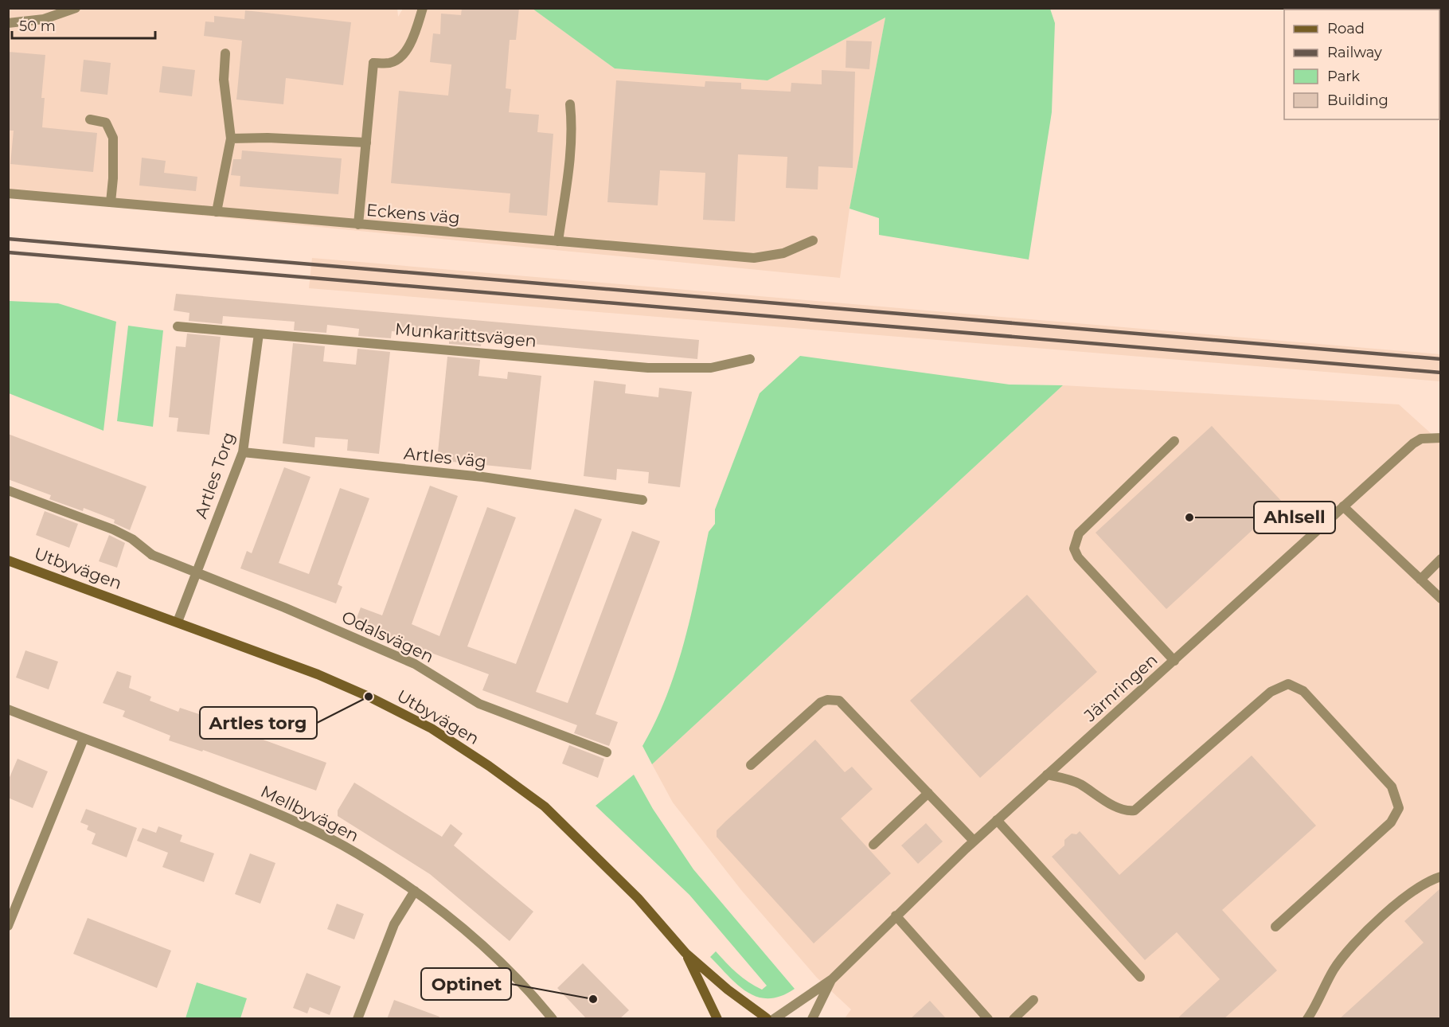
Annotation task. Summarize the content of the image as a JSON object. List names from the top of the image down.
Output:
{
  "streets": {
    "main road": ["Utbyvägen"],
    "street": [
      "Eckens väg",
      "Munkarittsvägen",
      "Artles väg",
      "Artles Torg",
      "Odalsvägen",
      "Järnringen",
      "Mellbyvägen"
    ]
  },
  "crossings": [
    ["Munkarittsvägen", "Artles Torg"],
    ["Artles väg", "Artles Torg"],
    ["Artles Torg", "Utbyvägen"],
    ["Artles Torg", "Odalsvägen"]
  ],
  "places": ["Ahlsell", "Artles torg", "Optinet"],
  "legend": [
    "Road",
    "Railway",
    "Park",
    "Building"
  ],
  "scale_bar": "50 m"
}
